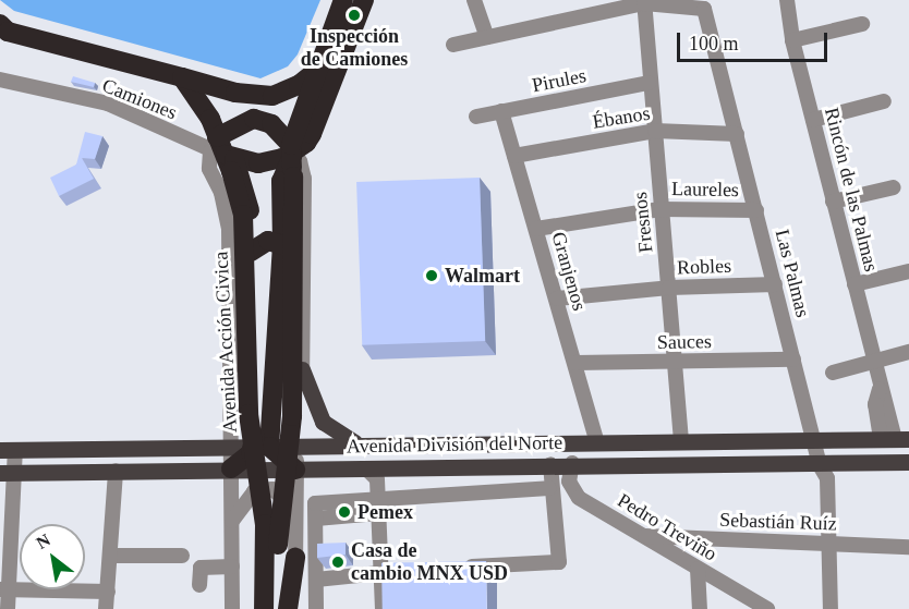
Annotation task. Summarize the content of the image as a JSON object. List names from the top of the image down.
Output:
{
  "streets": {
    "highway": ["Avenida Acción Civica"],
    "main road": ["Avenida División del Norte"],
    "street": [
      "Pirules",
      "Camiones",
      "Ébanos",
      "Laureles",
      "Rincón de las Palmas",
      "Fresnos",
      "Robles",
      "Granjenos",
      "Las Palmas",
      "Sauces",
      "Sebastián Ruíz",
      "Pedro Treviño"
    ]
  },
  "crossings": [
    ["Pirules", "Fresnos"],
    ["Pirules", "Granjenos"],
    ["Camiones", "Avenida Acción Civica"],
    ["Ébanos", "Fresnos"],
    ["Ébanos", "Granjenos"],
    ["Ébanos", "Las Palmas"],
    ["Laureles", "Fresnos"],
    ["Laureles", "Granjenos"],
    ["Laureles", "Las Palmas"],
    ["Rincón de las Palmas", "Avenida División del Norte"],
    ["Fresnos", "Robles"],
    ["Fresnos", "Las Palmas"],
    ["Fresnos", "Sauces"],
    ["Fresnos", "Avenida División del Norte"],
    ["Robles", "Granjenos"],
    ["Robles", "Las Palmas"],
    ["Granjenos", "Sauces"],
    ["Granjenos", "Avenida División del Norte"],
    ["Las Palmas", "Sauces"],
    ["Las Palmas", "Avenida División del Norte"],
    ["Las Palmas", "Sebastián Ruíz"],
    ["Avenida División del Norte", "Pedro Treviño"],
    ["Sebastián Ruíz", "Pedro Treviño"]
  ],
  "places": [
    "Inspección de Camiones",
    "Walmart",
    "Pemex",
    "Casa de cambio MNX USD"
  ],
  "scale_bar": "100 m",
  "north": "top left"
}
